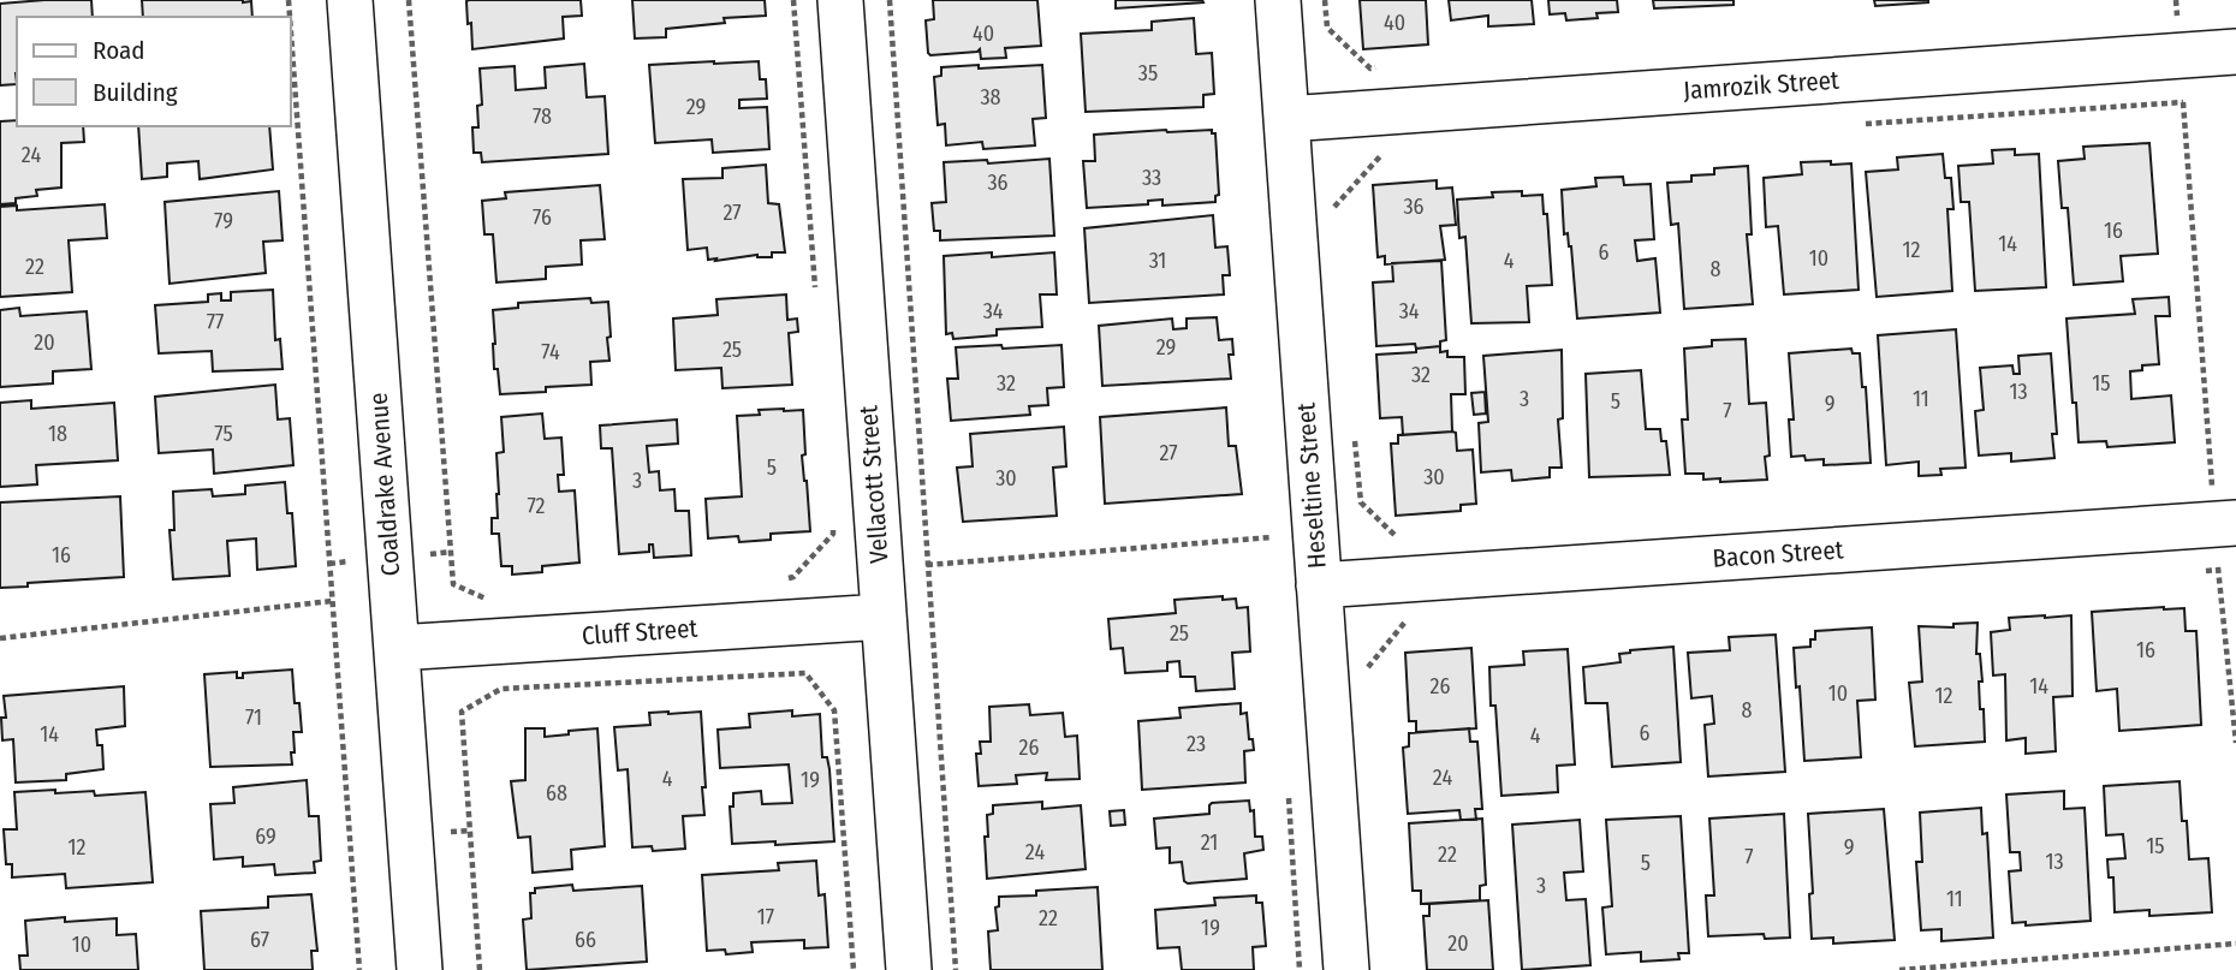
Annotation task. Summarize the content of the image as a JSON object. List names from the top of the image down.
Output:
{
  "streets": {
    "street": [
      "Jamrozik Street",
      "Coaldrake Avenue",
      "Vellacott Street",
      "Heseltine Street",
      "Bacon Street",
      "Cluff Street"
    ]
  },
  "crossings": [
    ["Jamrozik Street", "Heseltine Street"],
    ["Coaldrake Avenue", "Cluff Street"],
    ["Vellacott Street", "Cluff Street"],
    ["Heseltine Street", "Bacon Street"]
  ],
  "house_numbers": [
    "40",
    "40",
    "35",
    "38",
    "29",
    "78",
    "24",
    "33",
    "36",
    "36",
    "27",
    "76",
    "79",
    "16",
    "14",
    "12",
    "6",
    "10",
    "31",
    "4",
    "22",
    "8",
    "34",
    "34",
    "77",
    "20",
    "29",
    "25",
    "74",
    "32",
    "32",
    "15",
    "13",
    "3",
    "11",
    "5",
    "9",
    "7",
    "18",
    "75",
    "27",
    "5",
    "30",
    "30",
    "3",
    "72",
    "16",
    "25",
    "16",
    "26",
    "14",
    "10",
    "12",
    "8",
    "71",
    "6",
    "14",
    "4",
    "23",
    "26",
    "24",
    "4",
    "19",
    "68",
    "69",
    "21",
    "15",
    "12",
    "9",
    "24",
    "22",
    "7",
    "13",
    "5",
    "3",
    "11",
    "17",
    "22",
    "19",
    "67",
    "66",
    "20",
    "10"
  ],
  "legend": ["Road", "Building"]
}
